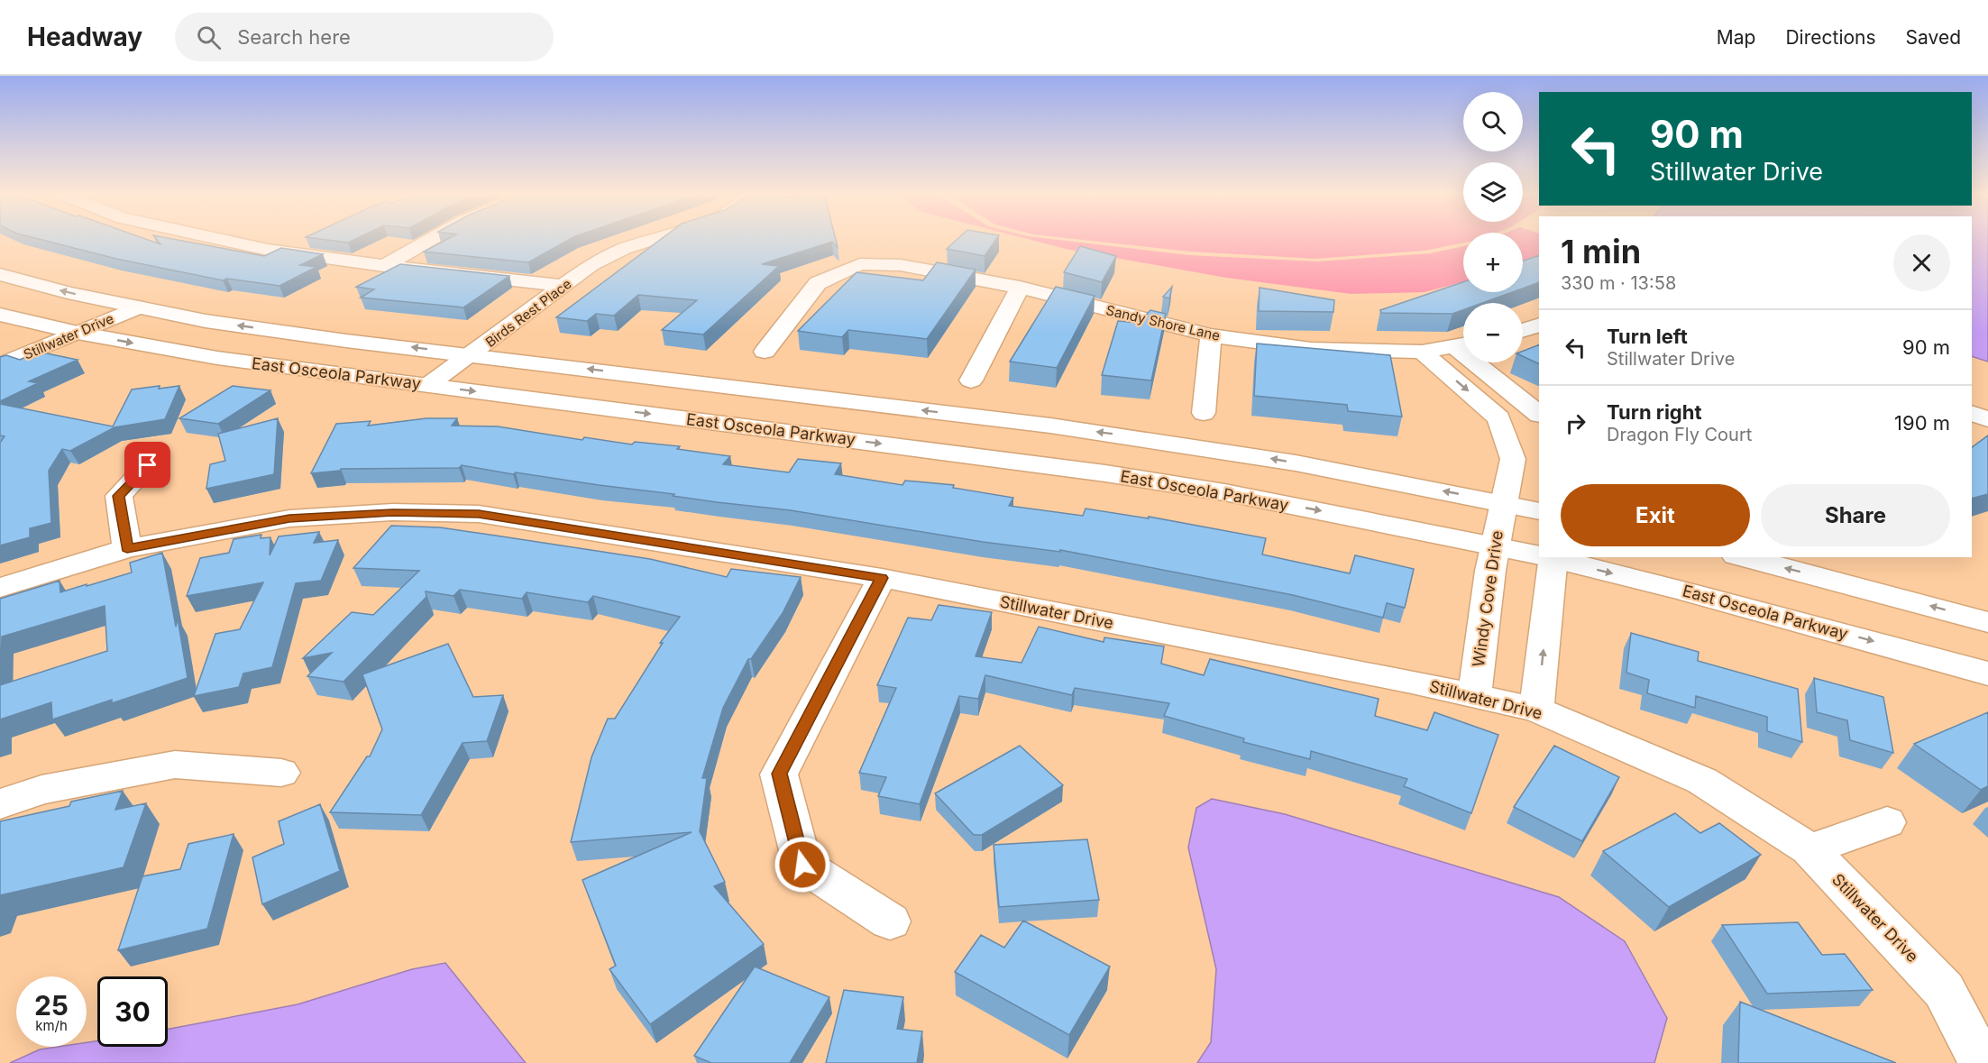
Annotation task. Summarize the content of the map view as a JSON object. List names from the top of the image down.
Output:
{
  "streets": {
    "street": [
      "Birds Rest Place",
      "Sandy Shore Lane",
      "Stillwater Drive",
      "East Osceola Parkway",
      "Windy Cove Drive"
    ]
  },
  "crossings": [
    ["Birds Rest Place", "East Osceola Parkway"],
    ["Stillwater Drive", "East Osceola Parkway"],
    ["Stillwater Drive", "Windy Cove Drive"],
    ["East Osceola Parkway", "Windy Cove Drive"]
  ],
  "page": {
    "header": "Headway",
    "search": "Search here",
    "nav": ["Map", "Directions", "Saved"],
    "map_buttons": ["+", "−"],
    "turn": ["90 m", "Stillwater Drive"],
    "heading": ["1 min", "330 m · 13:58"],
    "list": [
      {
        "name": "Turn left",
        "note": "Stillwater Drive",
        "value": "90 m"
      },
      {
        "name": "Turn right",
        "note": "Dragon Fly Court",
        "value": "190 m"
      }
    ],
    "buttons": ["Exit", "Share"],
    "speed": "25 km/h",
    "limit": "30"
  }
}
